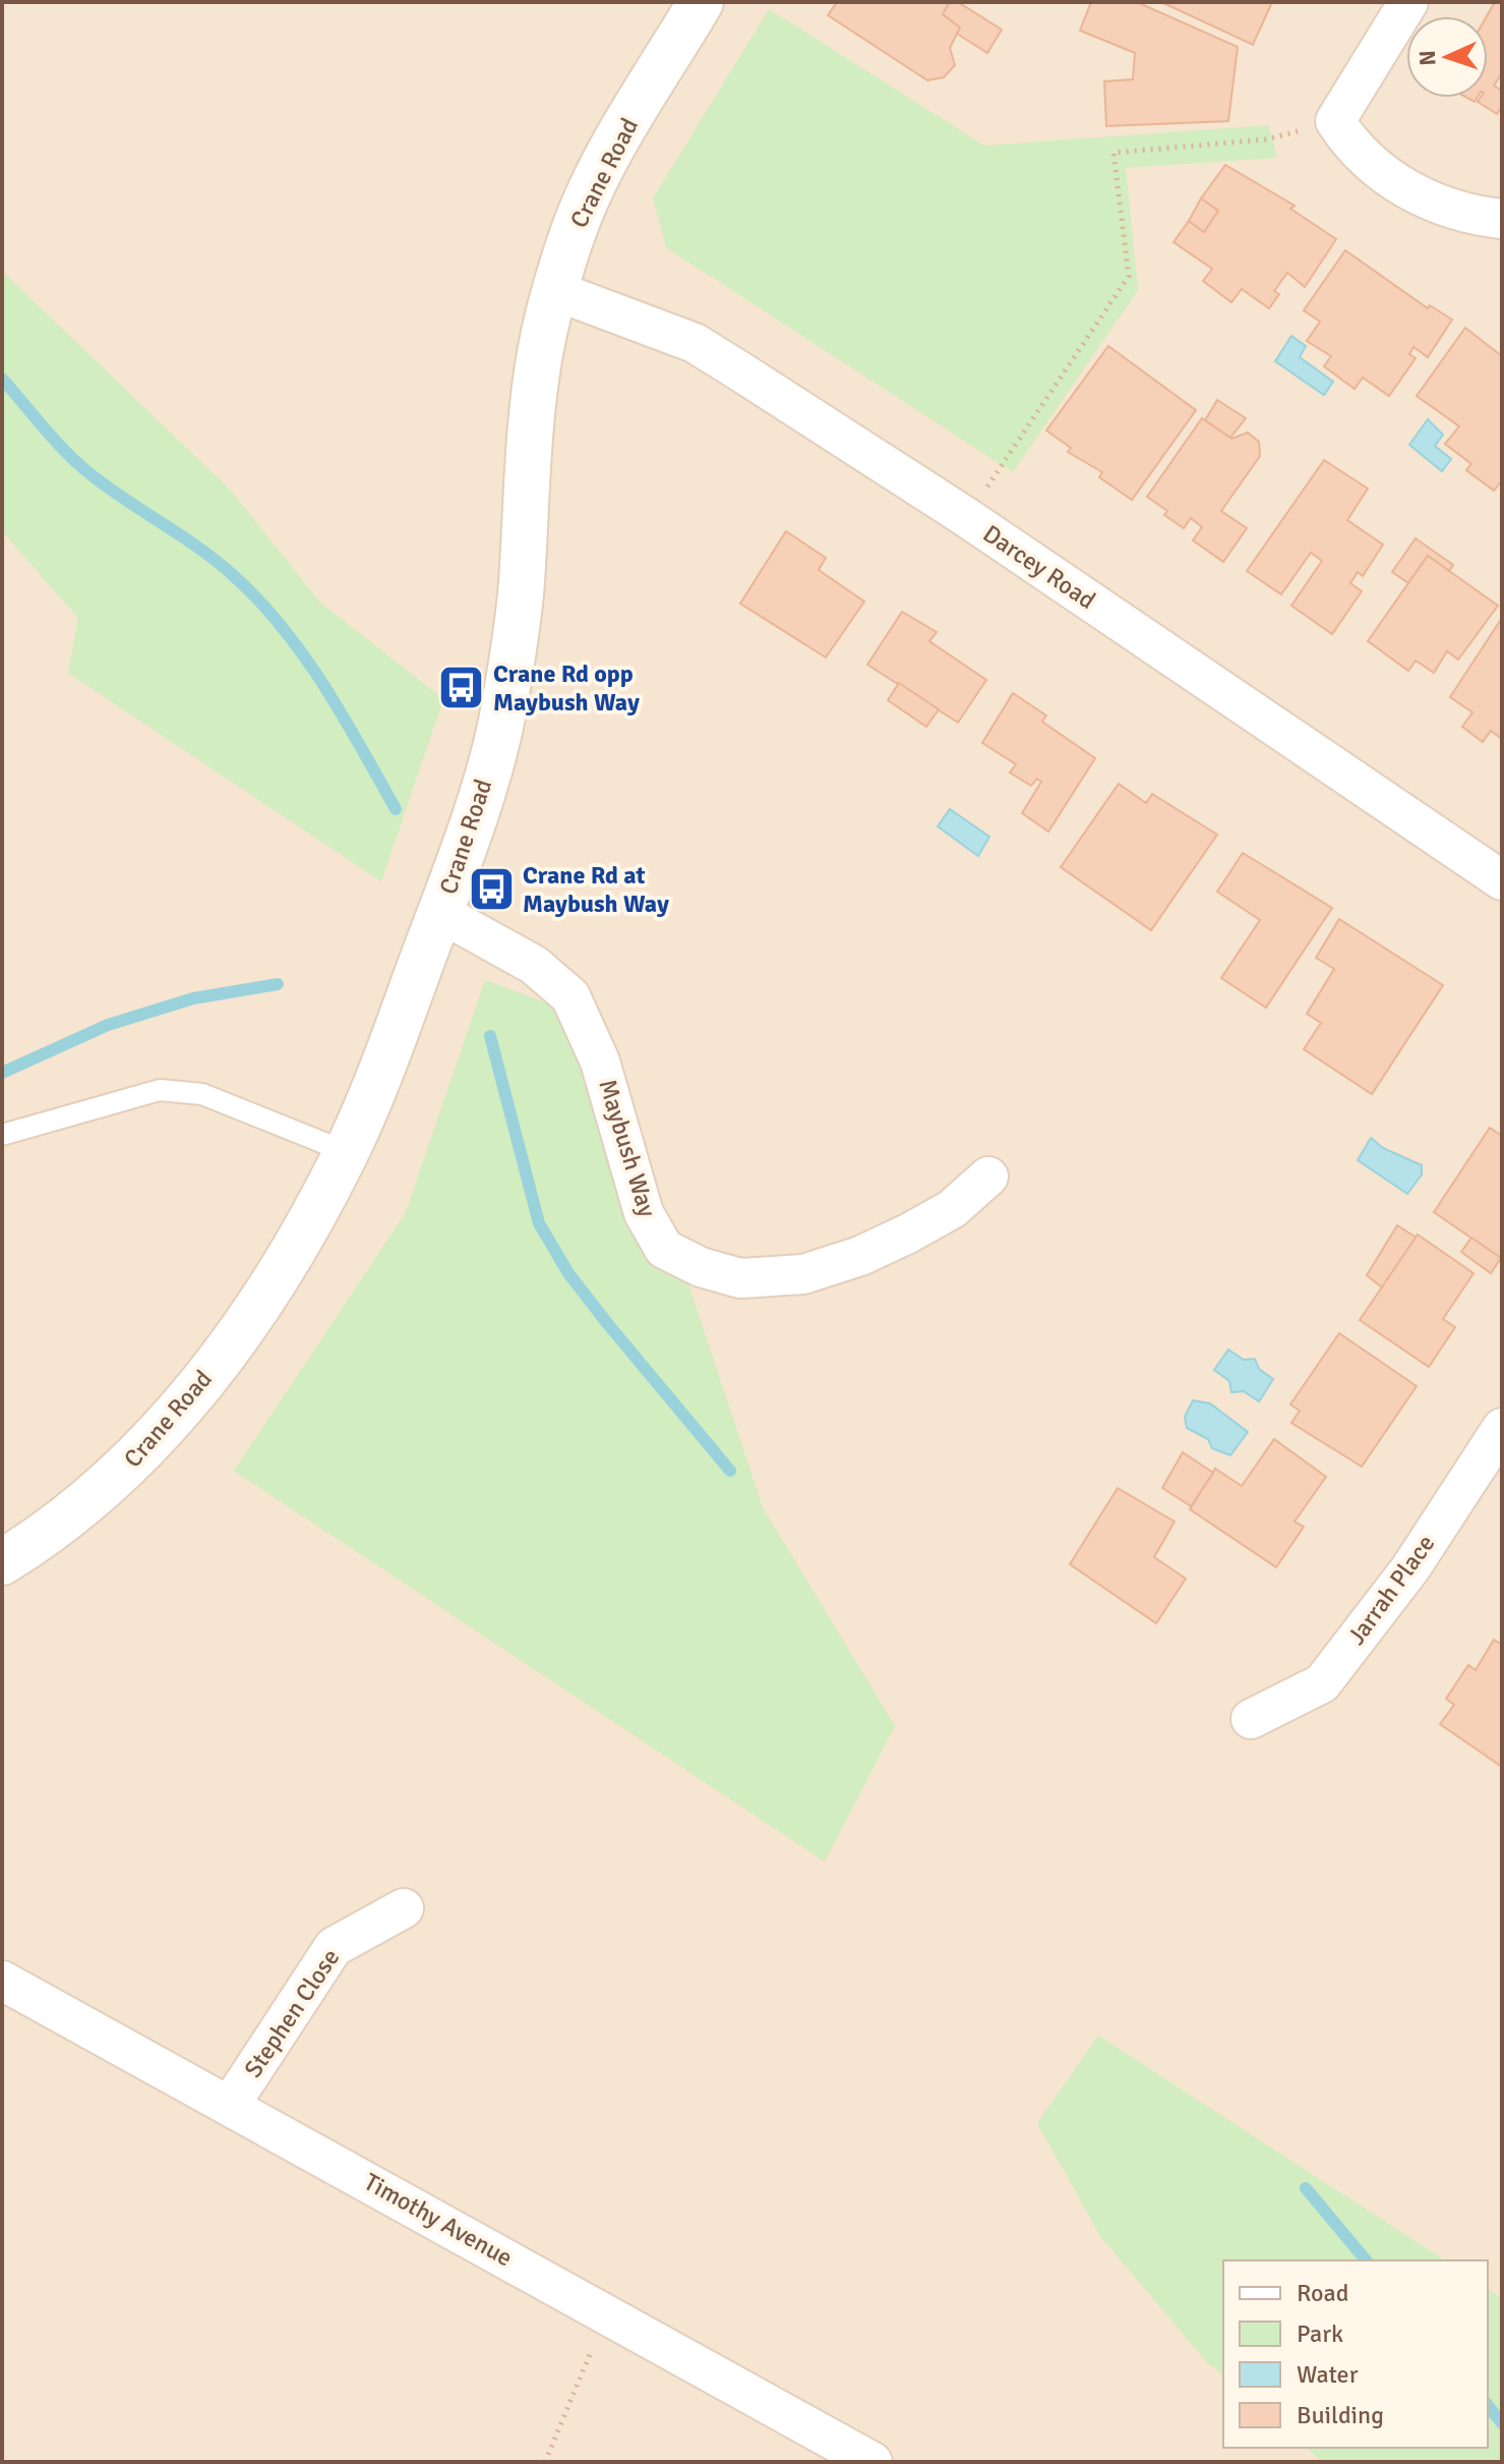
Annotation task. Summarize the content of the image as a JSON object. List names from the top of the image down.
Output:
{
  "streets": {
    "street": [
      "Crane Road",
      "Darcey Road",
      "Maybush Way",
      "Jarrah Place",
      "Stephen Close",
      "Timothy Avenue"
    ]
  },
  "crossings": [
    ["Crane Road", "Darcey Road"],
    ["Crane Road", "Maybush Way"],
    ["Stephen Close", "Timothy Avenue"]
  ],
  "places": {
    "bus stop": ["Crane Rd opp Maybush Way", "Crane Rd at Maybush Way"]
  },
  "legend": [
    "Road",
    "Park",
    "Water",
    "Building"
  ],
  "north": "left"
}
